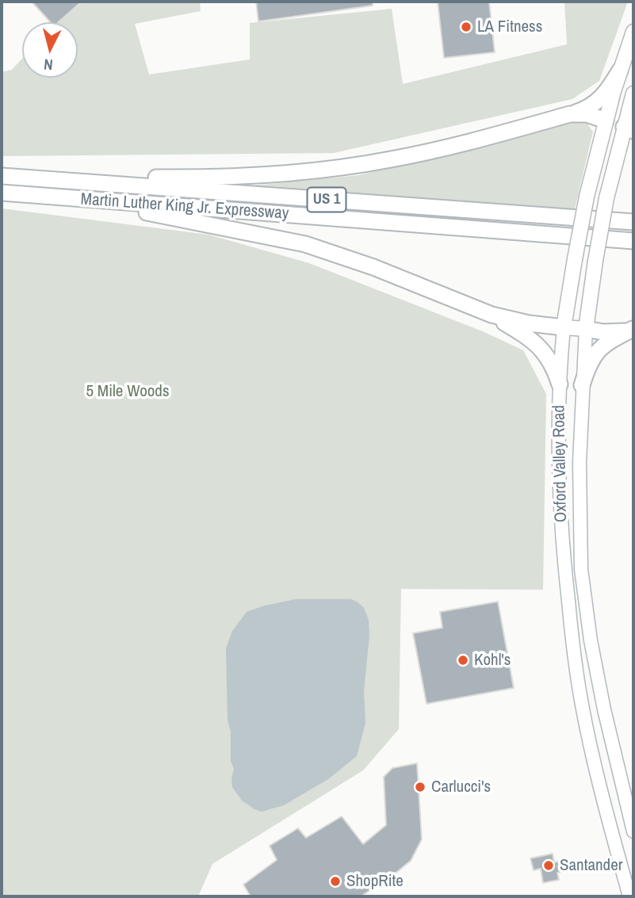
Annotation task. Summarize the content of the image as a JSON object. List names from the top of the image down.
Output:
{
  "streets": {
    "highway": ["US 1", "Martin Luther King Jr. Expressway"],
    "main road": ["Oxford Valley Road"]
  },
  "parks": ["5 Mile Woods"],
  "places": [
    "LA Fitness",
    "Kohl's",
    "Carlucci's",
    "Santander",
    "ShopRite"
  ],
  "north": "bottom"
}
